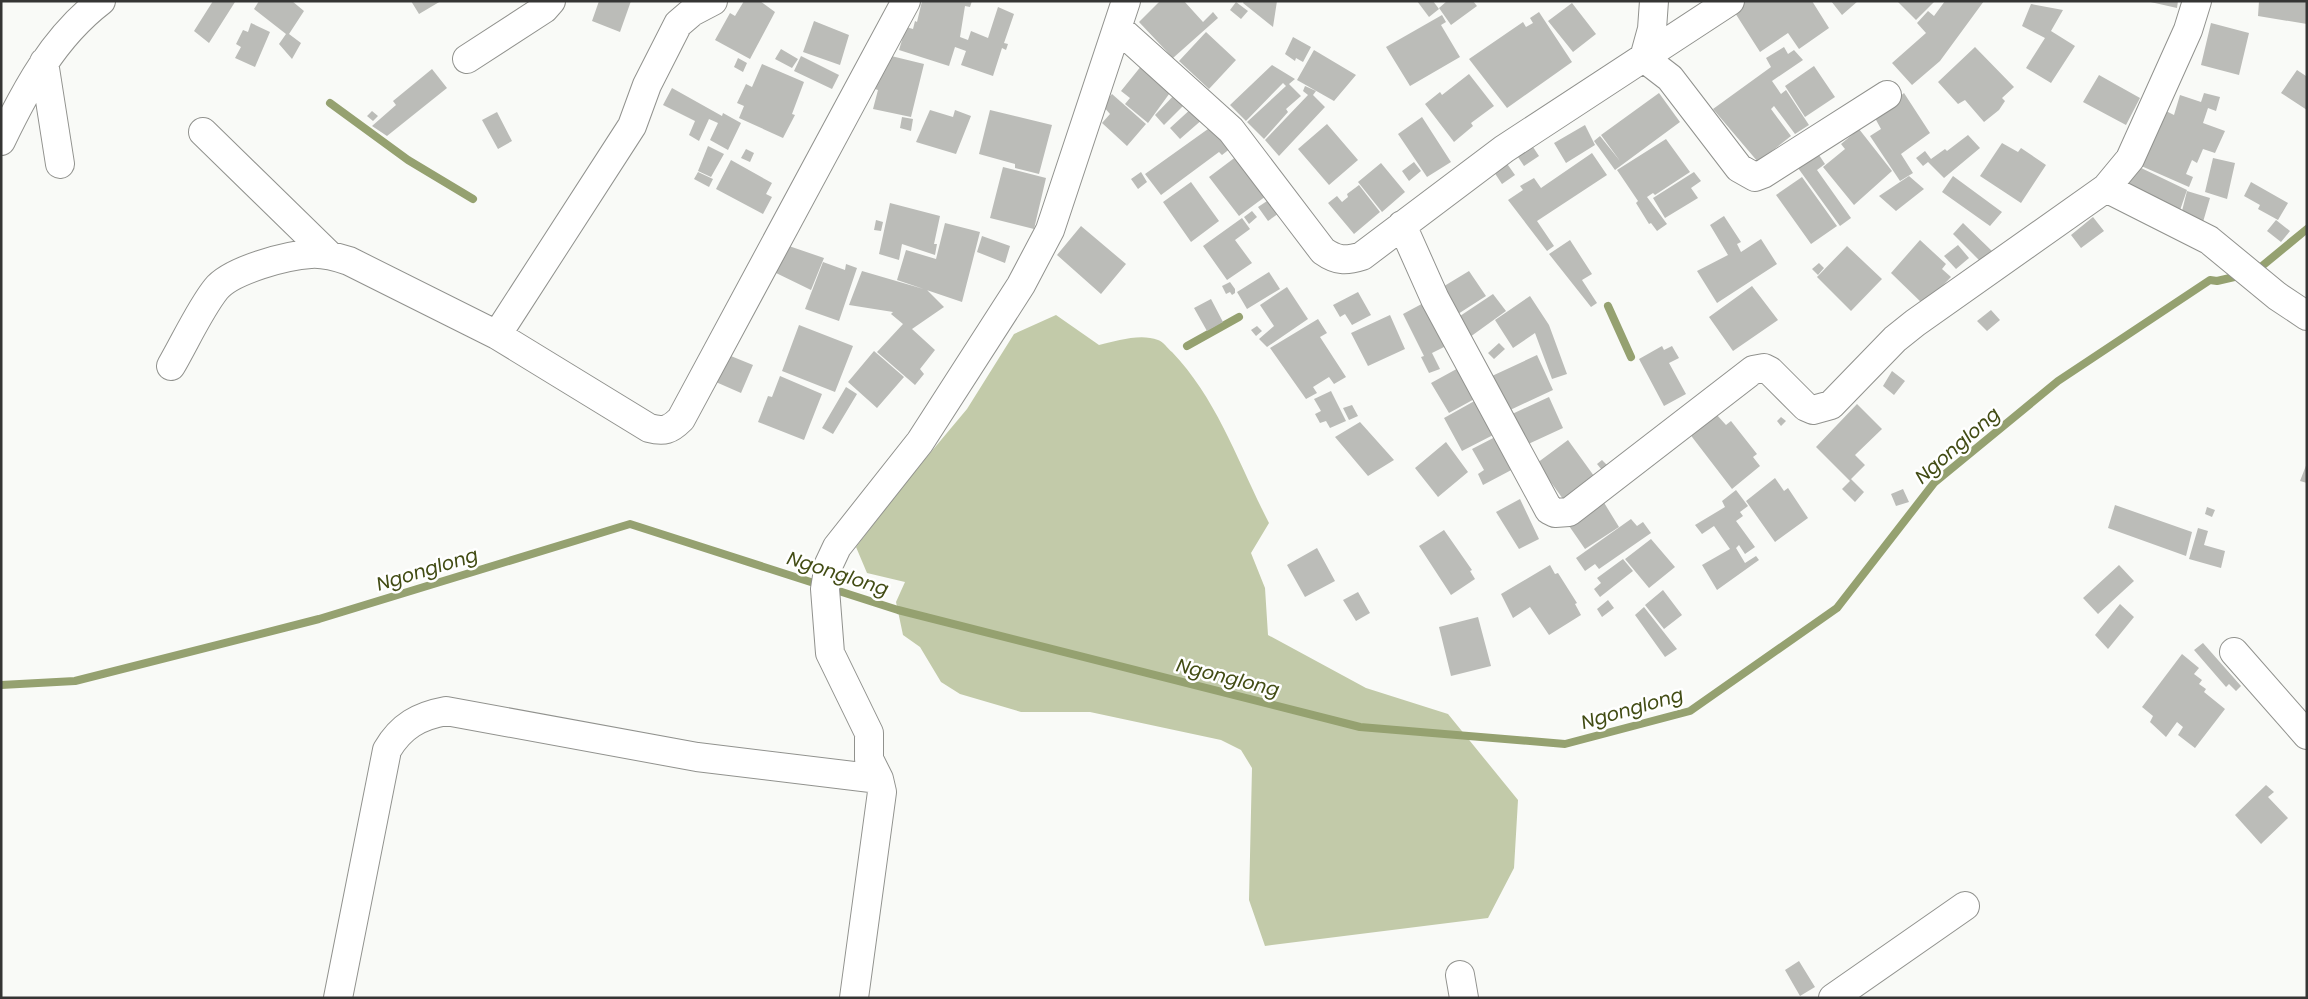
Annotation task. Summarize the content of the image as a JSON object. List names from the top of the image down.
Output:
{
  "water": ["Ngonglong"]
}
